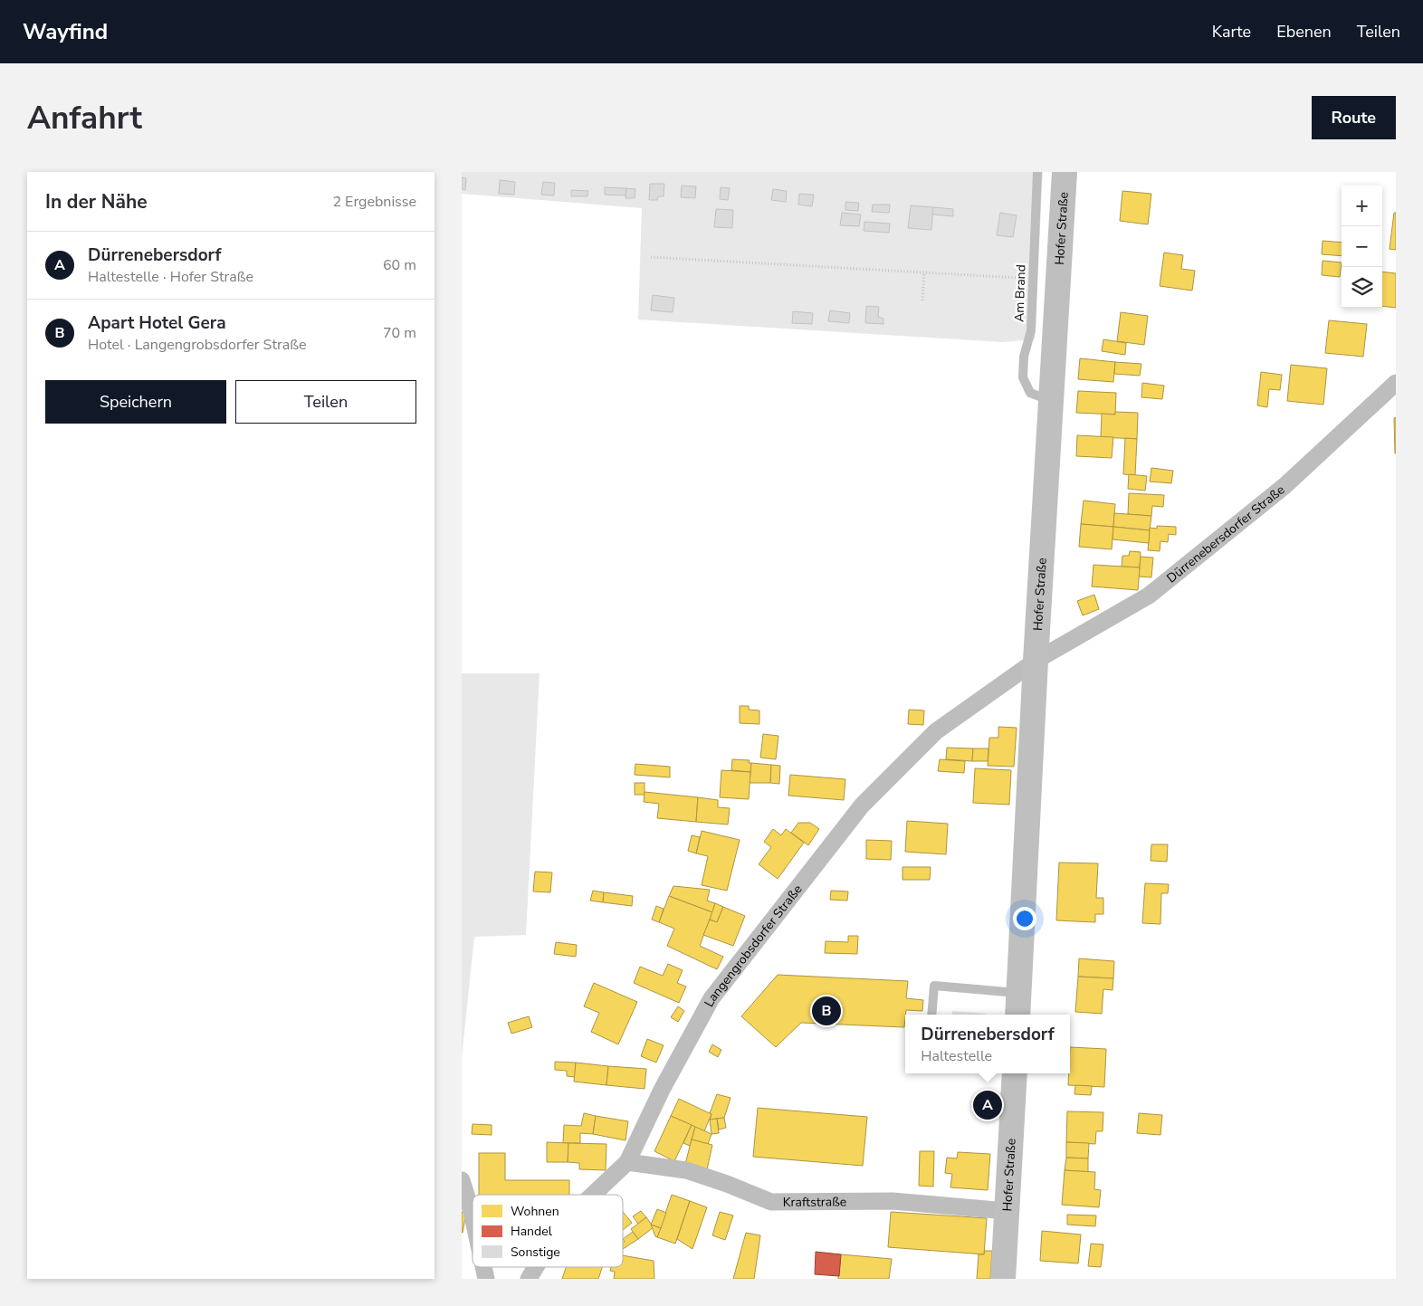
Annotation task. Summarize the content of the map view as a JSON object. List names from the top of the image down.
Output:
{
  "streets": {
    "main road": ["Hofer Straße"],
    "street": ["Dürrenebersdorfer Straße", "Langengrobsdorfer Straße", "Kraftstraße"],
    "lane": ["Am Brand"]
  },
  "crossings": [
    ["Hofer Straße", "Am Brand"],
    ["Hofer Straße", "Dürrenebersdorfer Straße"],
    ["Hofer Straße", "Langengrobsdorfer Straße"],
    ["Hofer Straße", "Kraftstraße"],
    ["Dürrenebersdorfer Straße", "Langengrobsdorfer Straße"],
    ["Langengrobsdorfer Straße", "Kraftstraße"]
  ],
  "legend": ["Wohnen", "Handel", "Sonstige"],
  "page": {
    "header": "Wayfind",
    "nav": ["Karte", "Ebenen", "Teilen"],
    "buttons": [
      "Route",
      ["Speichern", "Teilen"]
    ],
    "title": "Anfahrt",
    "heading": ["In der Nähe", "2 Ergebnisse"],
    "map_buttons": ["+", "−"],
    "list": [
      {
        "mark": "A",
        "name": "Dürrenebersdorf",
        "note": "Haltestelle · Hofer Straße",
        "value": "60 m"
      },
      {
        "mark": "B",
        "name": "Apart Hotel Gera",
        "note": "Hotel · Langengrobsdorfer Straße",
        "value": "70 m"
      }
    ],
    "pins": ["B", "A"],
    "popup": ["Dürrenebersdorf", "Haltestelle"]
  }
}
